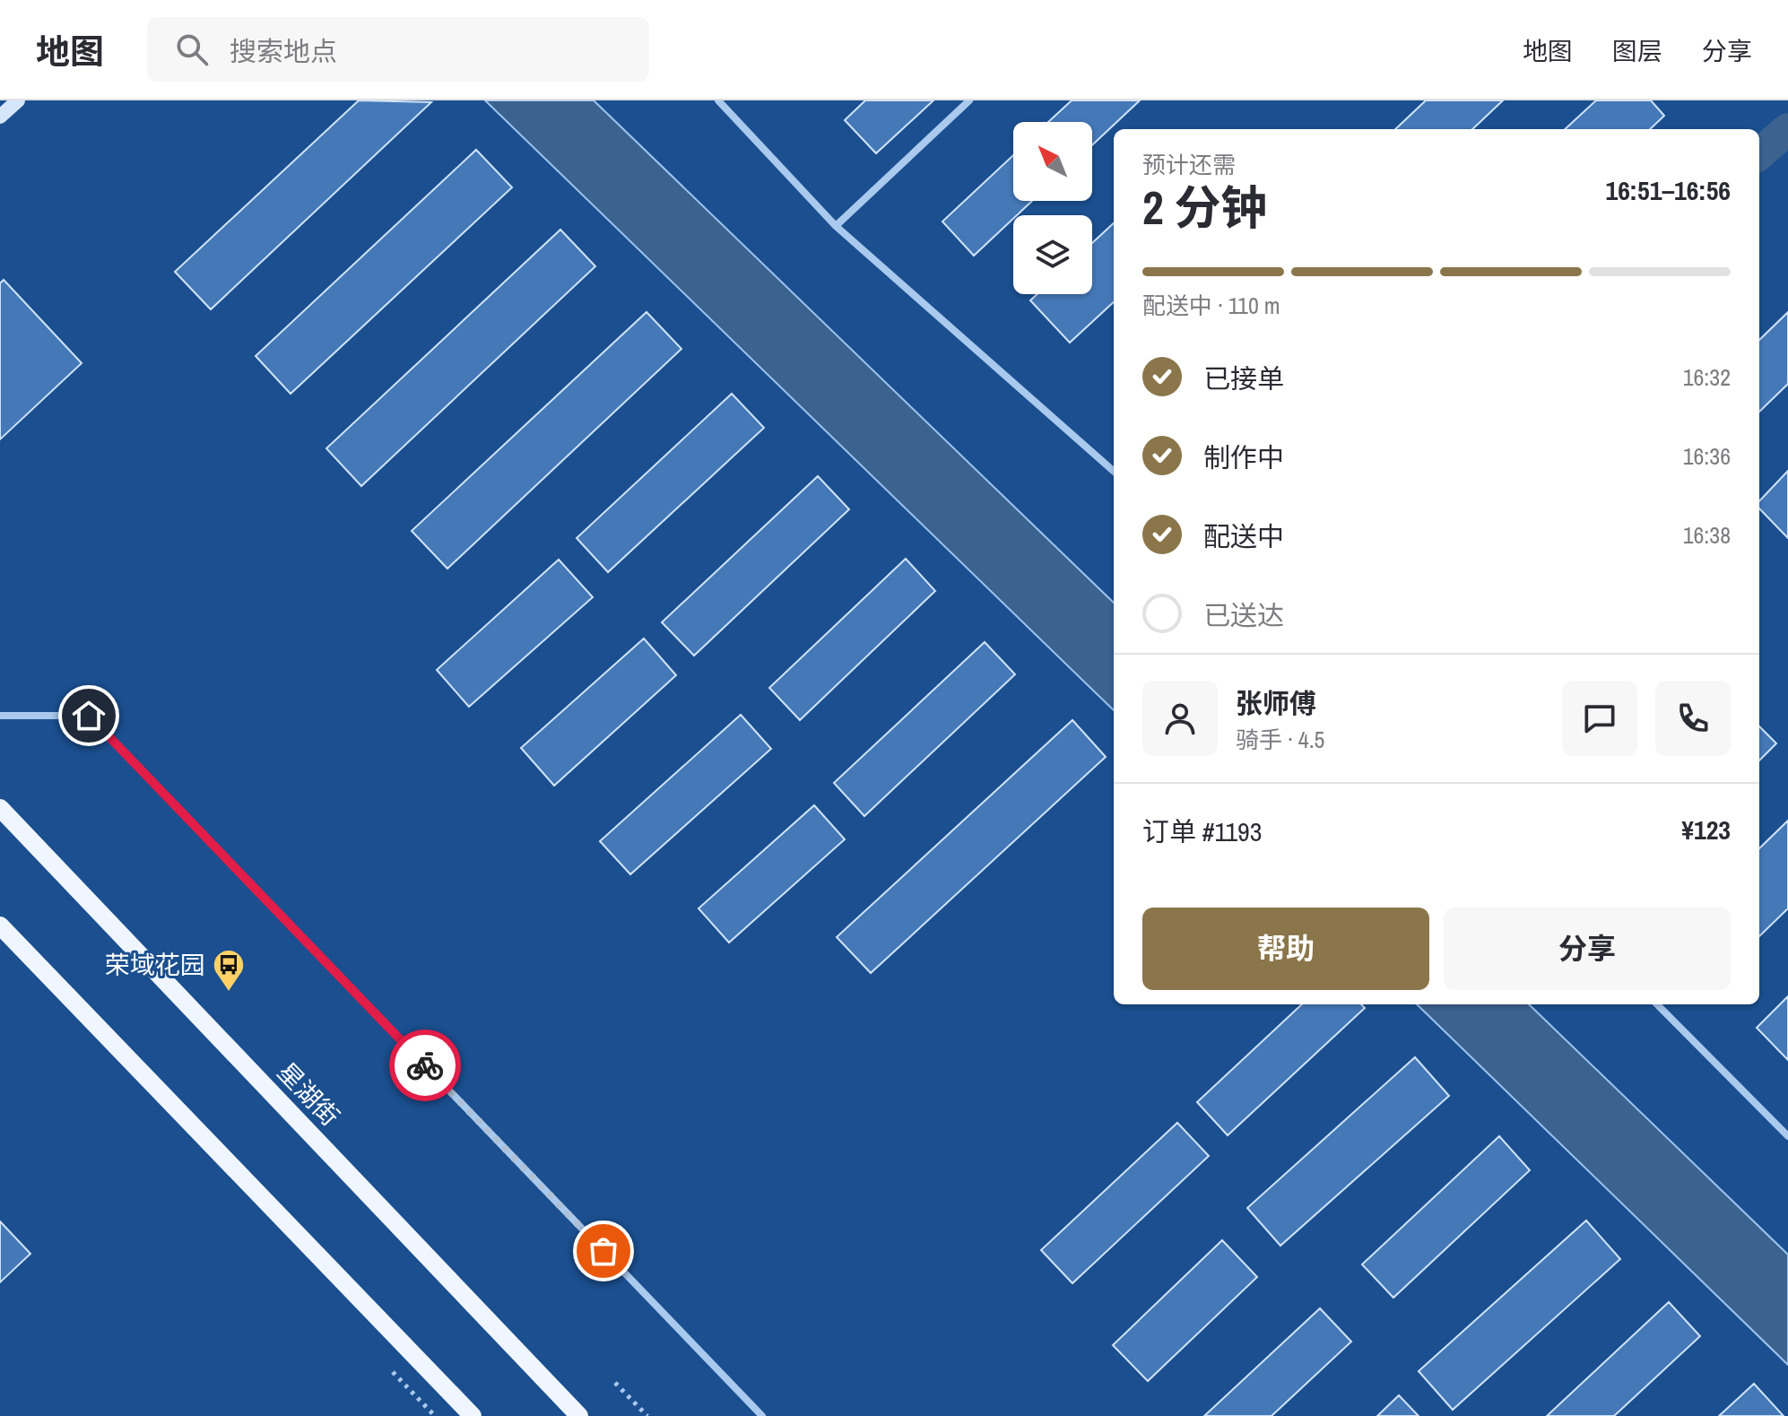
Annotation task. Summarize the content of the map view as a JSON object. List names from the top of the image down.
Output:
{
  "streets": {
    "main road": ["星湖街"]
  },
  "places": {
    "bus stop": ["荣域花园"]
  },
  "north": "top left",
  "page": {
    "header": "地图",
    "search": "搜索地点",
    "nav": ["地图", "图层", "分享"],
    "heading": ["2 分钟", "预计还需", "16:51–16:56"],
    "panel": [
      "张师傅",
      "骑手 · 4.5",
      "订单 #1193",
      "¥123"
    ],
    "bar": "配送中 · 110 m",
    "list": [
      ["已接单", "16:32"],
      ["制作中", "16:36"],
      ["配送中", "16:38"],
      "已送达"
    ],
    "buttons": ["帮助", "分享"]
  }
}
